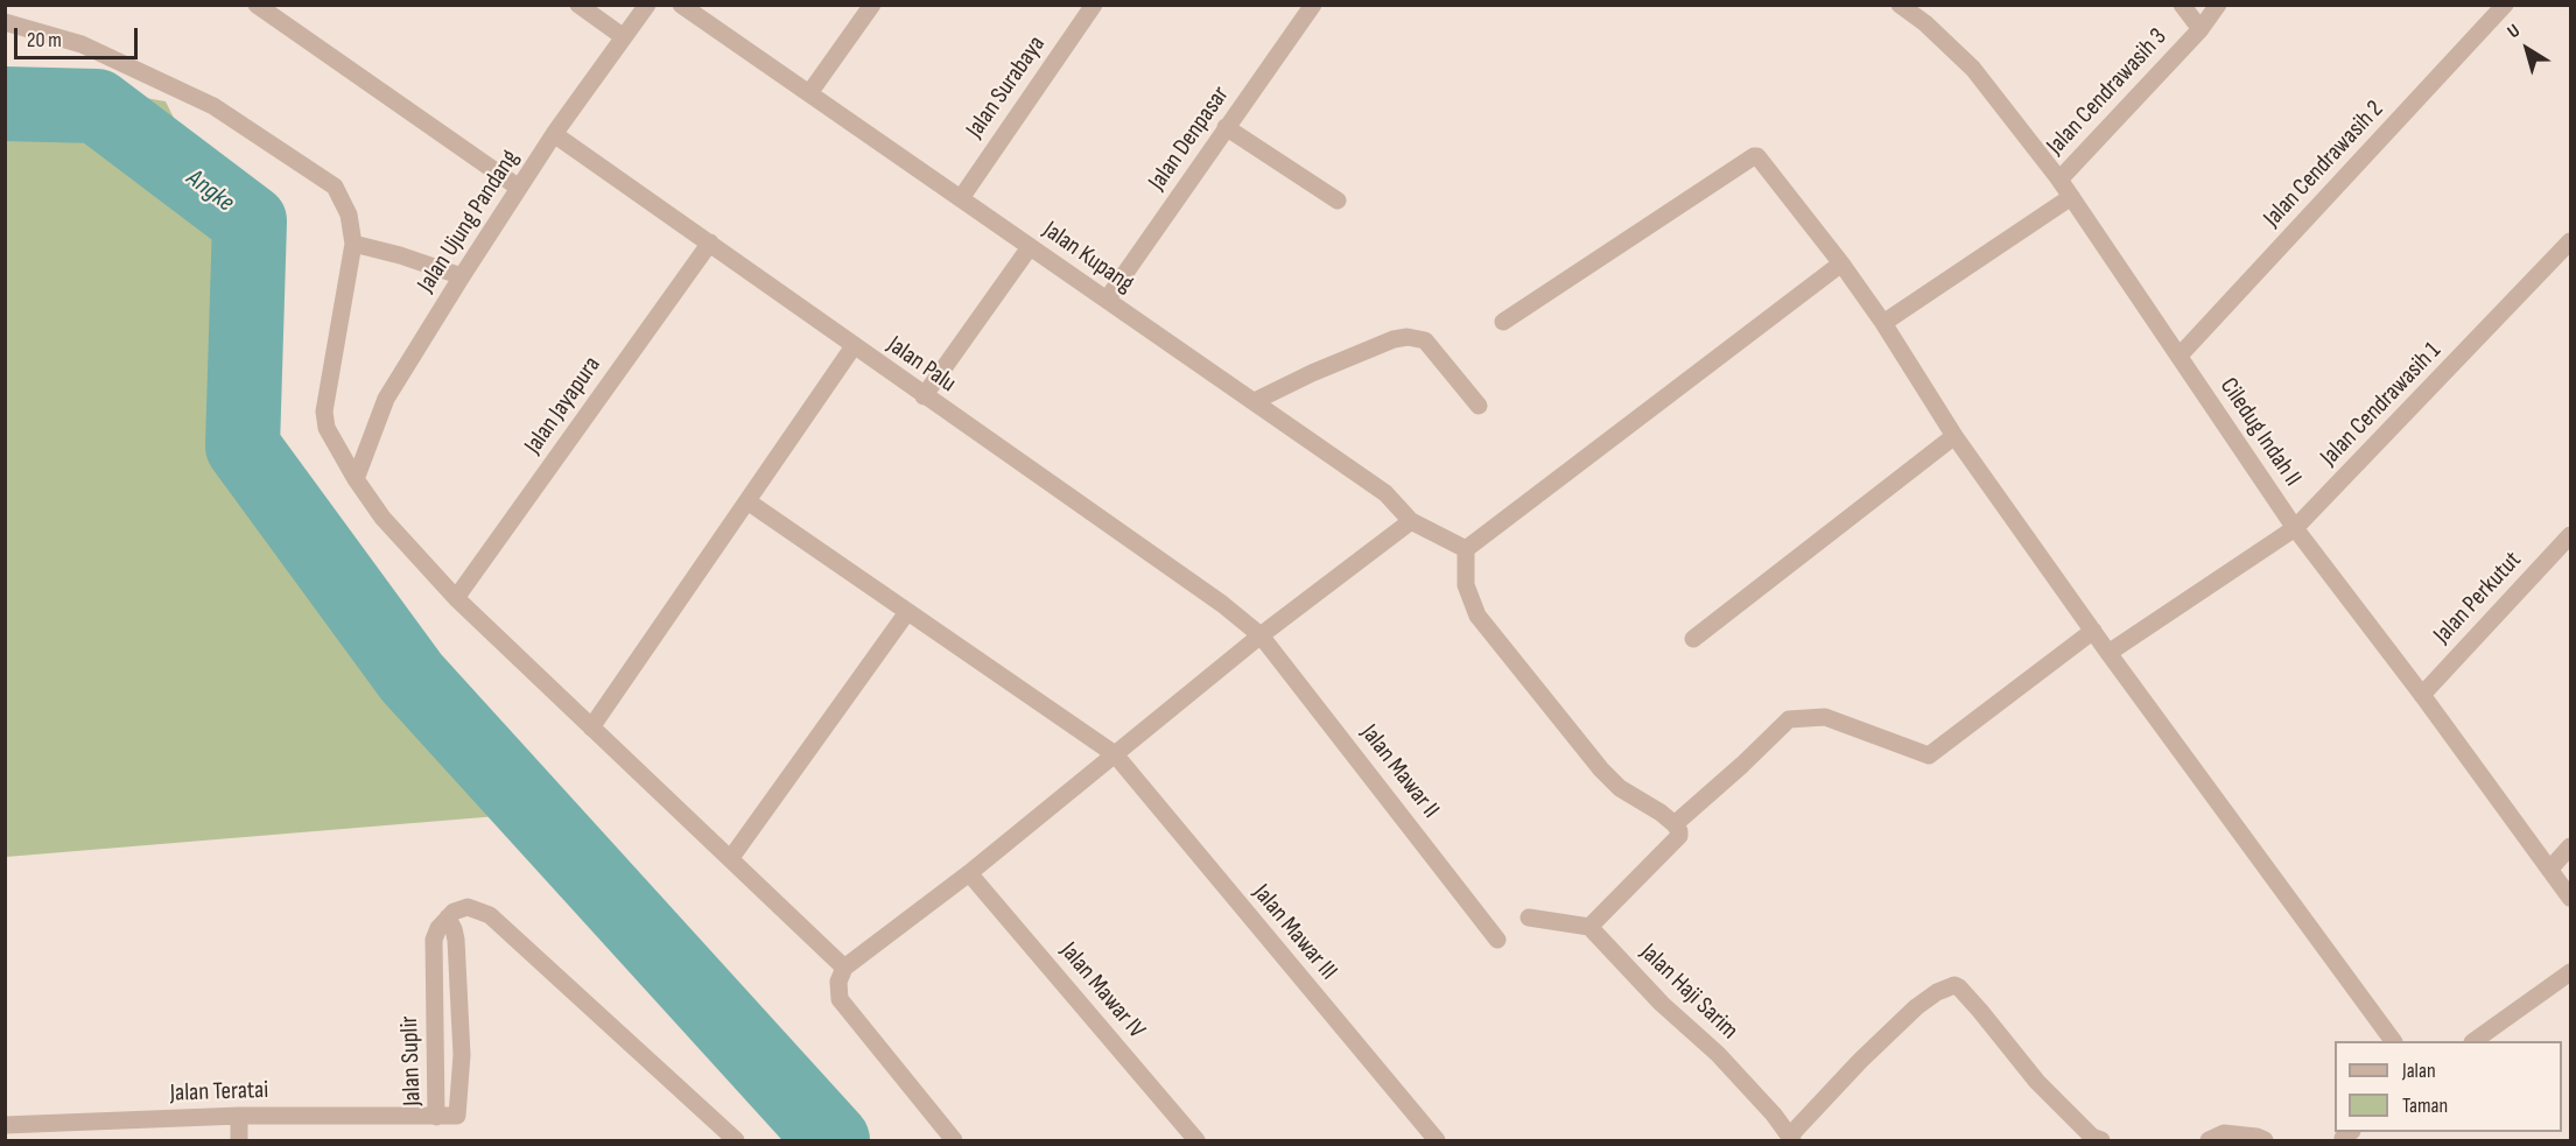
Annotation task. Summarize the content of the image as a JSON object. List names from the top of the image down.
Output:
{
  "streets": {
    "street": [
      "Jalan Surabaya",
      "Jalan Cendrawasih 3",
      "Jalan Denpasar",
      "Jalan Cendrawasih 2",
      "Jalan Ujung Pandang",
      "Jalan Kupang",
      "Jalan Palu",
      "Jalan Cendrawasih 1",
      "Jalan Jayapura",
      "Ciledug Indah II",
      "Jalan Perkutut",
      "Jalan Mawar II",
      "Jalan Mawar III",
      "Jalan Mawar IV",
      "Jalan Haji Sarim",
      "Jalan Suplir",
      "Jalan Teratai"
    ]
  },
  "crossings": [
    ["Jalan Surabaya", "Jalan Kupang"],
    ["Jalan Cendrawasih 3", "Ciledug Indah II"],
    ["Jalan Denpasar", "Jalan Kupang"],
    ["Jalan Cendrawasih 2", "Ciledug Indah II"],
    ["Jalan Ujung Pandang", "Jalan Palu"],
    ["Jalan Palu", "Jalan Jayapura"],
    ["Jalan Palu", "Jalan Mawar II"],
    ["Jalan Cendrawasih 1", "Ciledug Indah II"],
    ["Ciledug Indah II", "Jalan Perkutut"],
    ["Jalan Suplir", "Jalan Teratai"]
  ],
  "water": ["Angke"],
  "legend": ["Jalan", "Taman"],
  "scale_bar": "20 m",
  "north": "top left"
}
